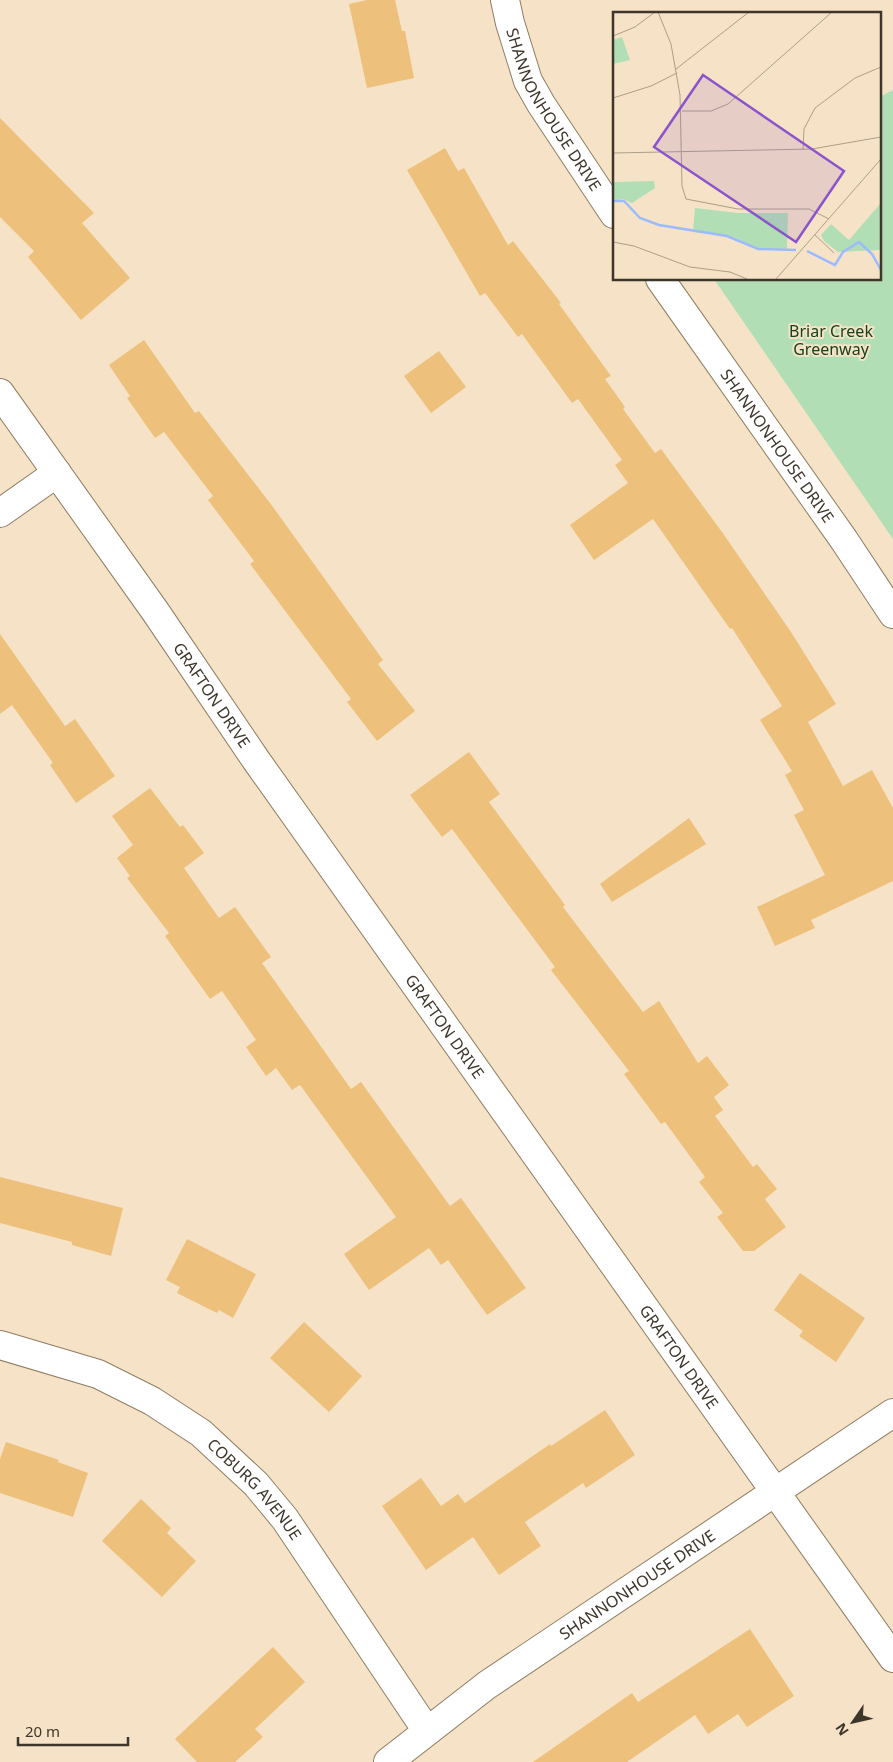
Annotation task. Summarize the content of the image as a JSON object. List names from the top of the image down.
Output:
{
  "streets": {
    "street": ["SHANNONHOUSE DRIVE", "GRAFTON DRIVE", "COBURG AVENUE"]
  },
  "crossings": [
    ["SHANNONHOUSE DRIVE", "GRAFTON DRIVE"],
    ["SHANNONHOUSE DRIVE", "COBURG AVENUE"]
  ],
  "parks": ["Briar Creek Greenway"],
  "scale_bar": "20 m",
  "north": "bottom left"
}
